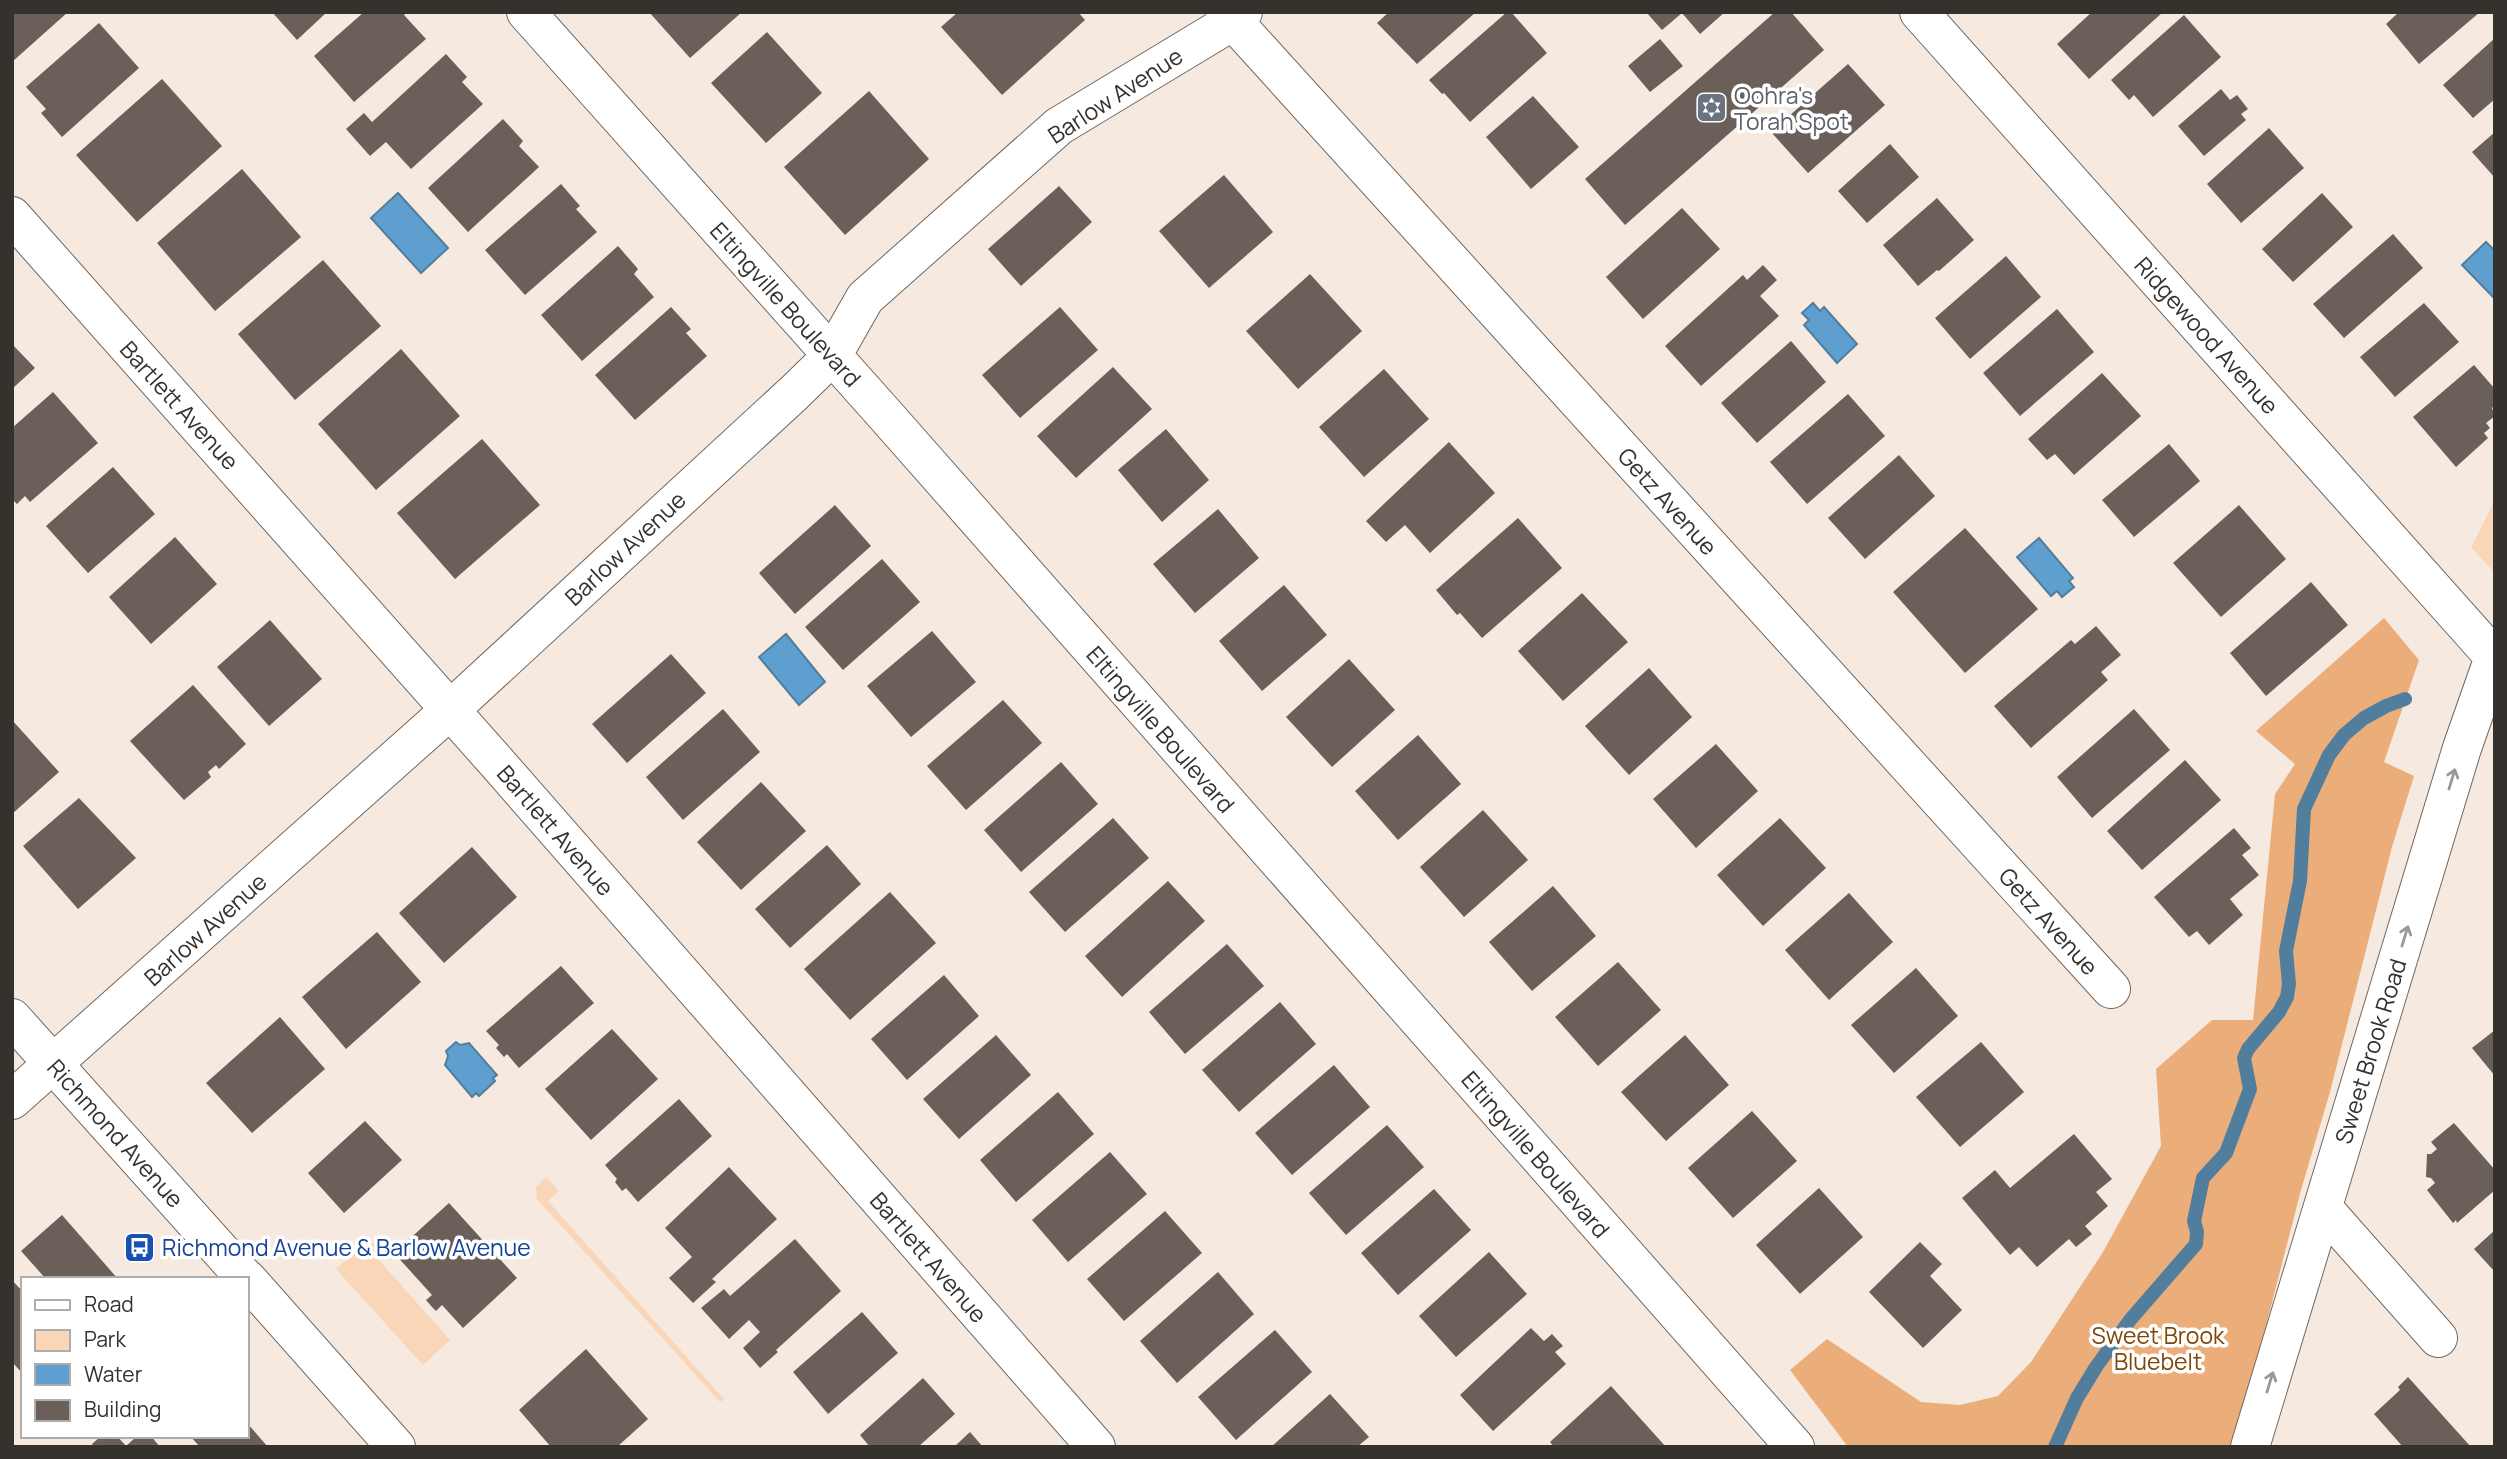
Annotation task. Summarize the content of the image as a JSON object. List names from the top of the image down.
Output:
{
  "streets": {
    "street": [
      "Barlow Avenue",
      "Eltingville Boulevard",
      "Ridgewood Avenue",
      "Bartlett Avenue",
      "Getz Avenue",
      "Sweet Brook Road",
      "Richmond Avenue"
    ]
  },
  "crossings": [
    ["Barlow Avenue", "Eltingville Boulevard"],
    ["Barlow Avenue", "Bartlett Avenue"],
    ["Barlow Avenue", "Getz Avenue"],
    ["Barlow Avenue", "Richmond Avenue"],
    ["Ridgewood Avenue", "Sweet Brook Road"]
  ],
  "one_way": ["Sweet Brook Road"],
  "parks": ["Sweet Brook Bluebelt"],
  "places": {
    "synagogue": ["Oohra's Torah Spot"],
    "bus stop": ["Richmond Avenue & Barlow Avenue"]
  },
  "legend": [
    "Road",
    "Park",
    "Water",
    "Building"
  ]
}
